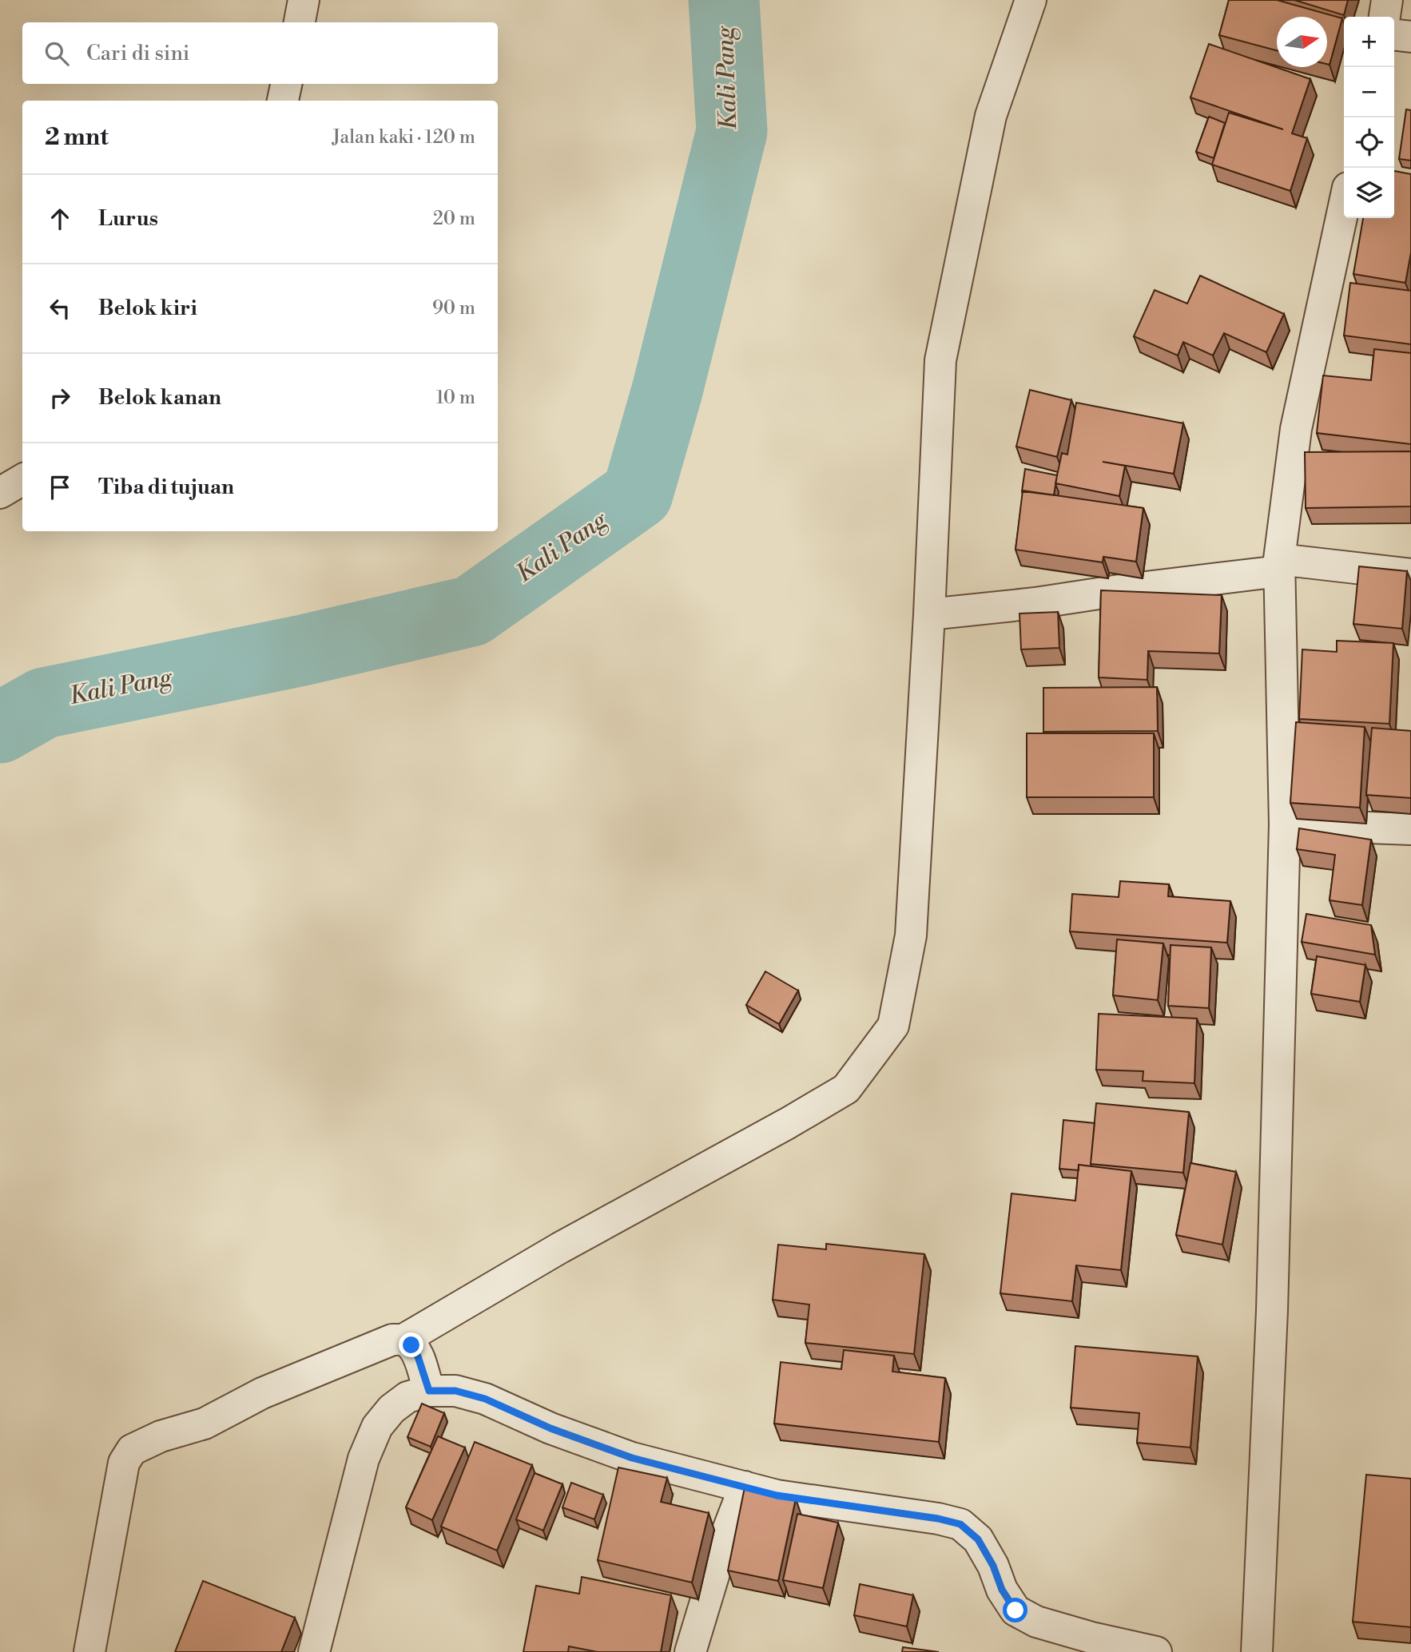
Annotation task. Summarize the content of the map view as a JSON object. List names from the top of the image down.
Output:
{
  "water": ["Kali Pang"],
  "north": "right",
  "page": {
    "map_buttons": ["+", "−"],
    "search": "Cari di sini",
    "heading": ["2 mnt", "Jalan kaki · 120 m"],
    "list": [
      ["Lurus", "20 m"],
      ["Belok kiri", "90 m"],
      ["Belok kanan", "10 m"],
      "Tiba di tujuan"
    ]
  }
}
